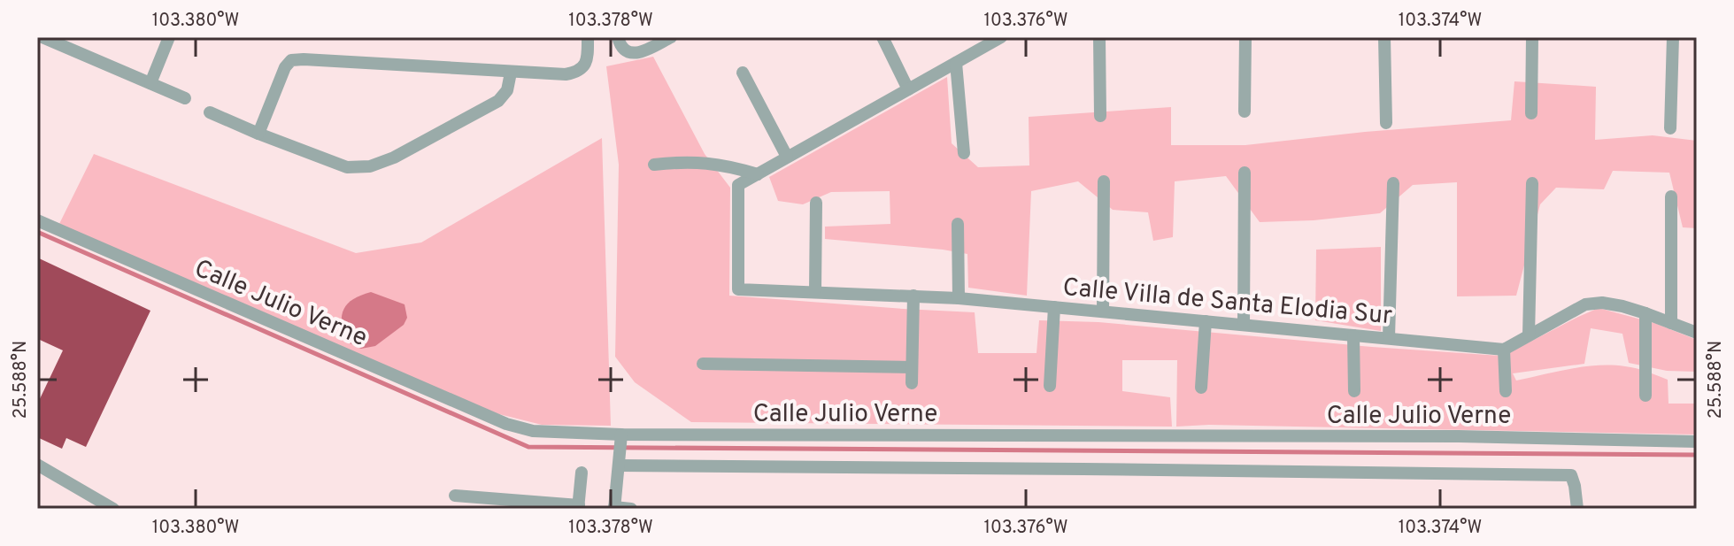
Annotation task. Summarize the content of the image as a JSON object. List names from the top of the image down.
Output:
{
  "streets": {
    "street": ["Calle Villa de Santa Elodia Sur", "Calle Julio Verne"]
  },
  "coordinates": [
    "103.380°W",
    "103.378°W",
    "103.376°W",
    "103.374°W",
    "25.588°N"
  ]
}
